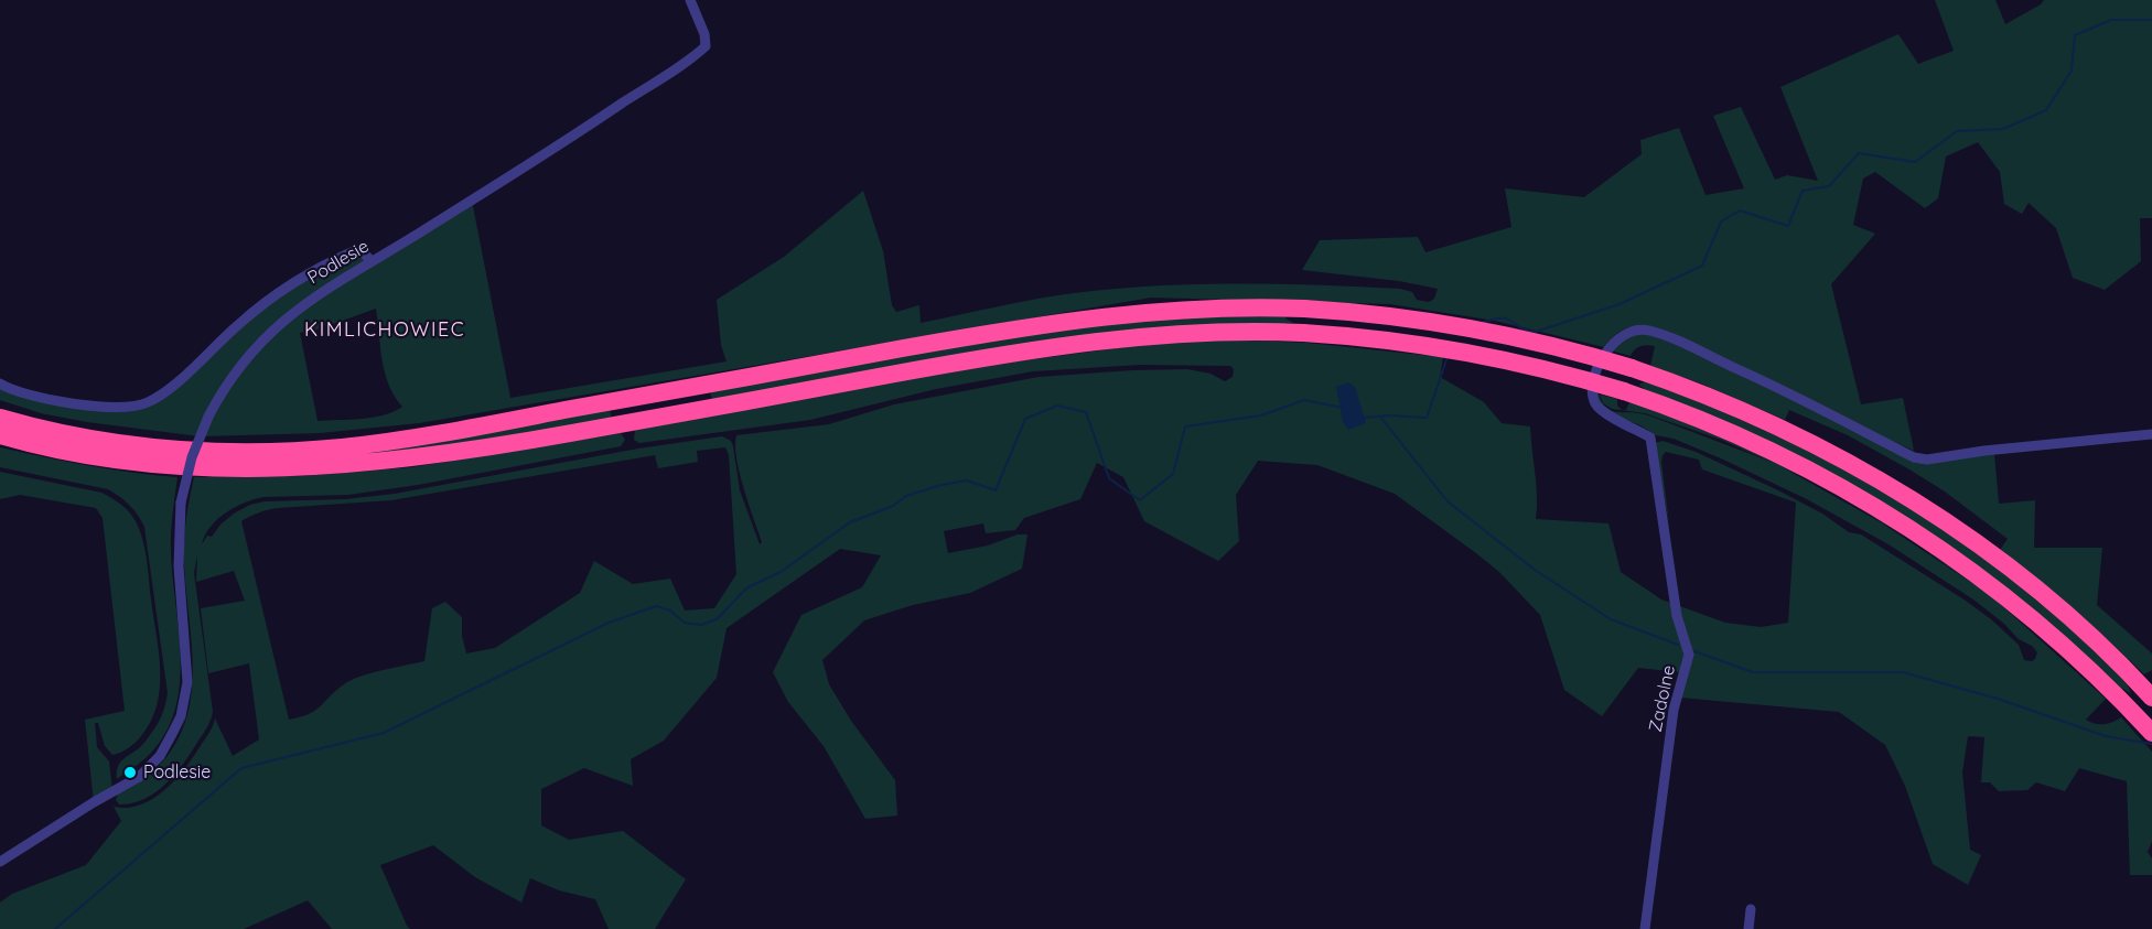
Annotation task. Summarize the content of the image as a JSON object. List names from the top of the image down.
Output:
{
  "streets": {
    "street": ["Podlesie", "Zadolne"]
  },
  "districts": ["KIMLICHOWIEC"],
  "places": ["Podlesie"]
}
